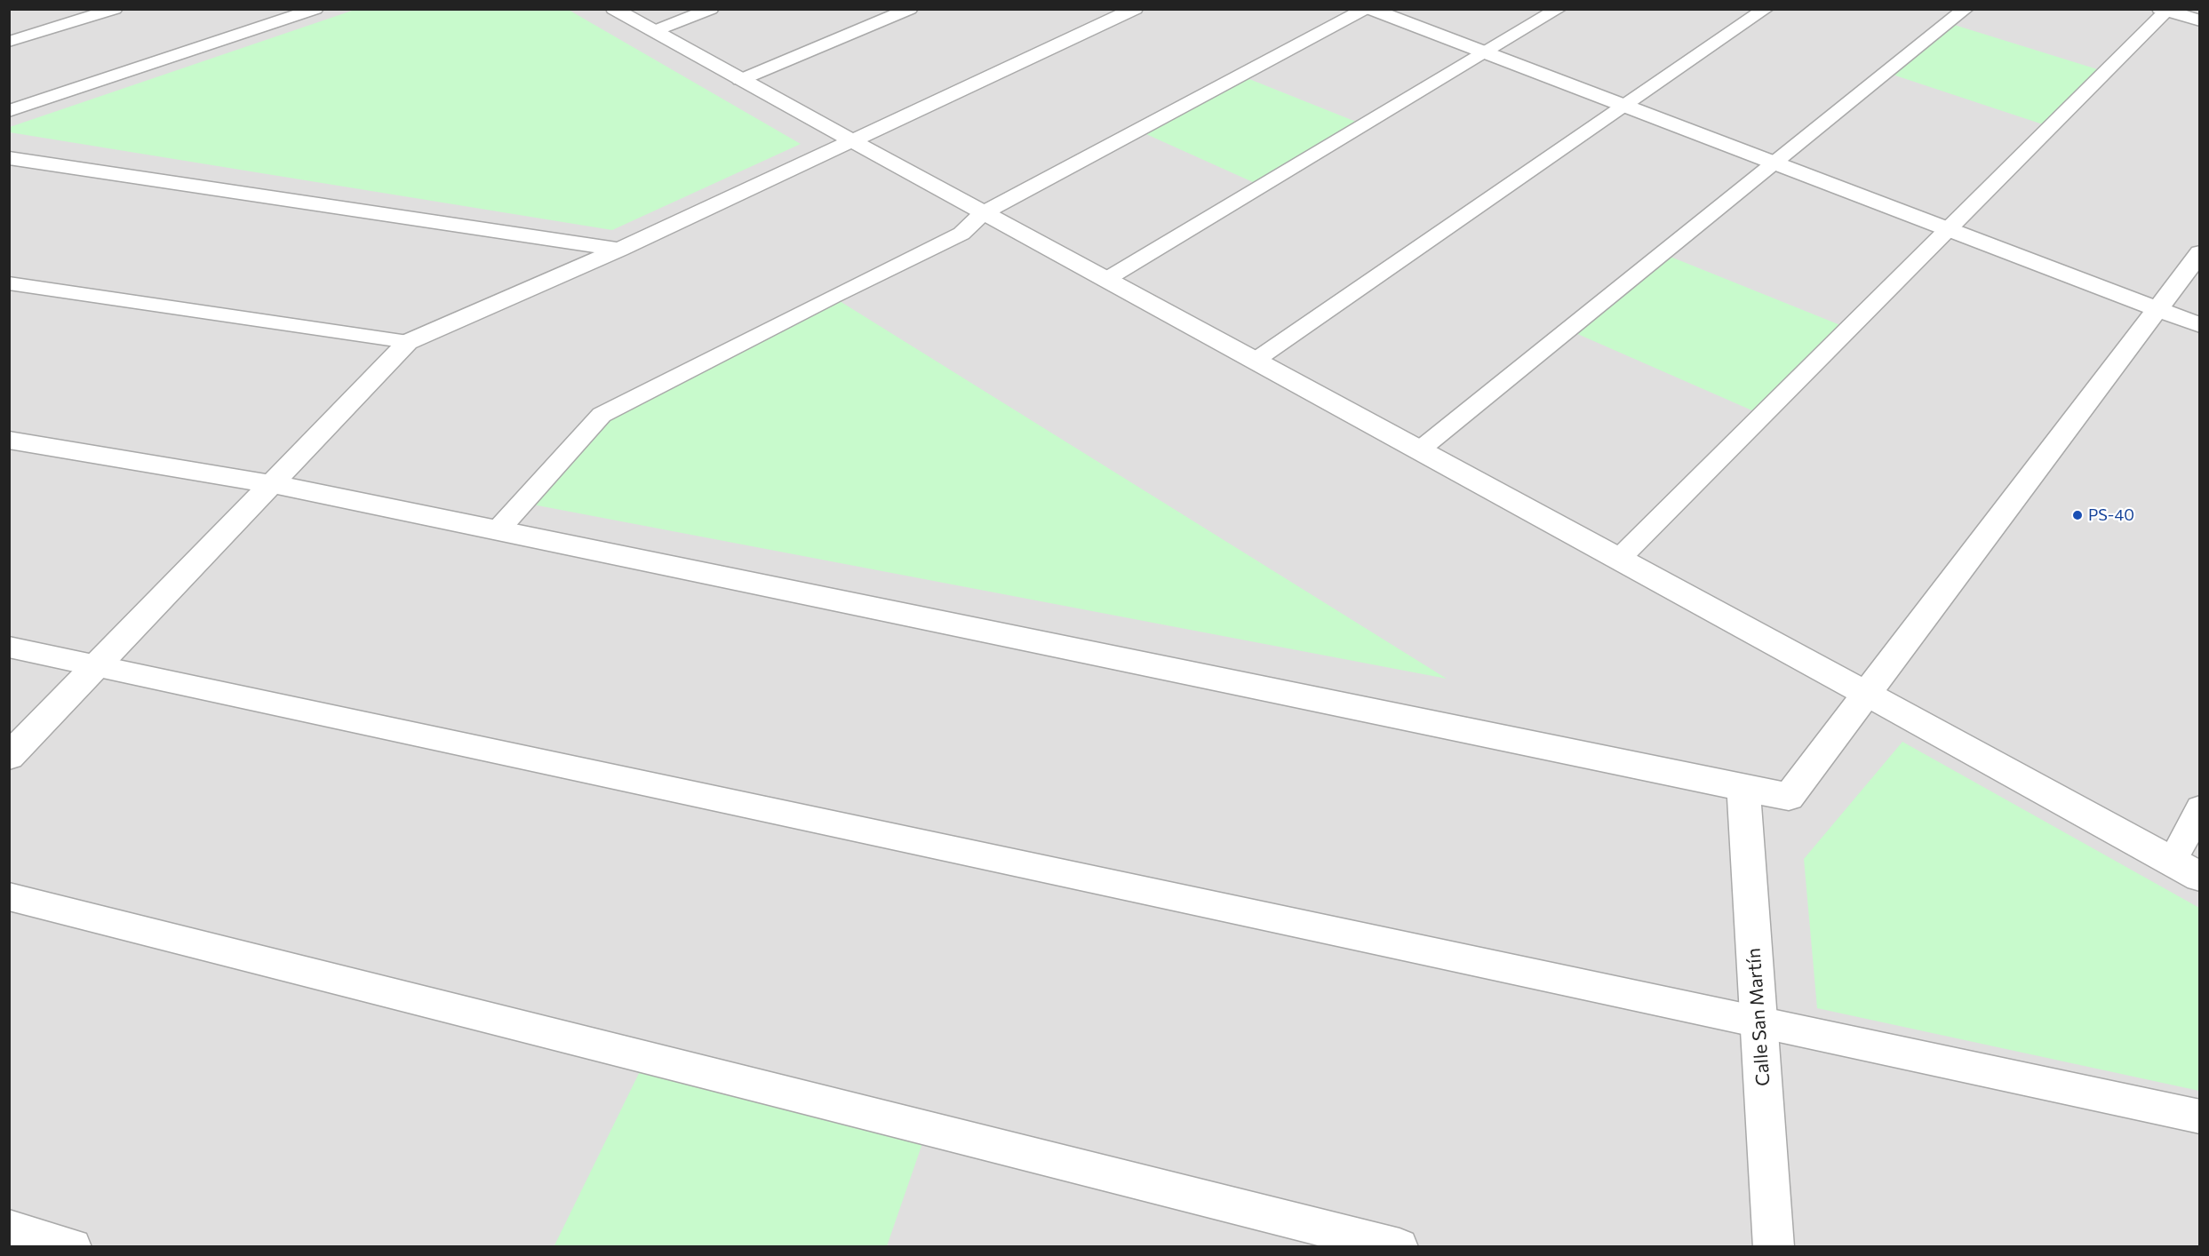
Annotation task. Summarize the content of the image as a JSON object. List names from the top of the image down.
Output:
{
  "streets": {
    "street": ["Calle San Martín"]
  },
  "places": ["PS-40"]
}
